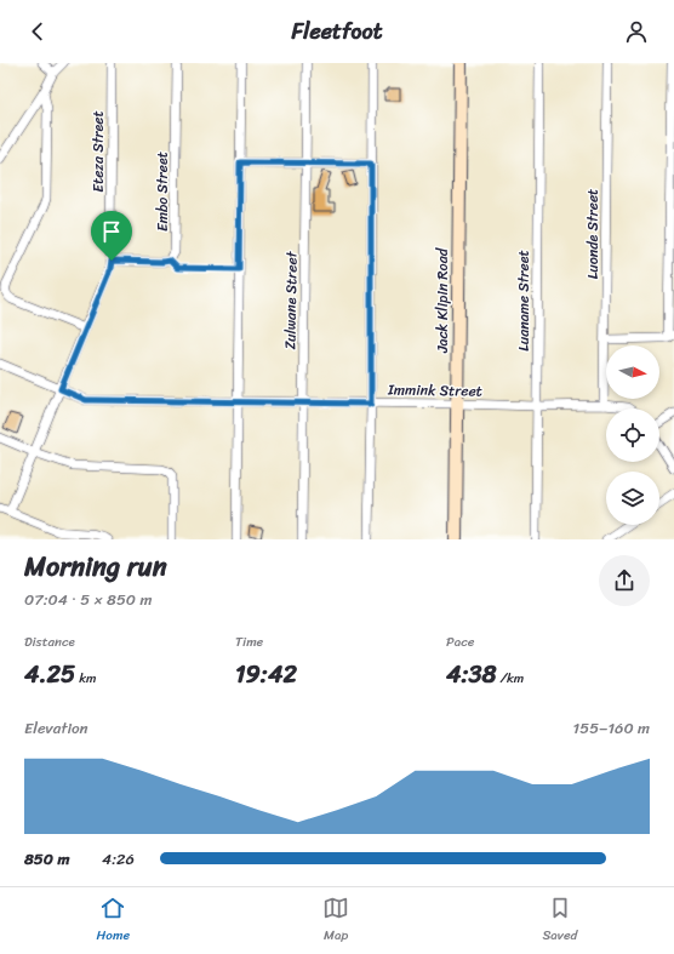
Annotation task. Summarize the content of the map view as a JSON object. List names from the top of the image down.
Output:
{
  "streets": {
    "street": [
      "Eteza Street",
      "Embo Street",
      "Luonde Street",
      "Zulwane Street",
      "Jack Klipin Road",
      "Luaname Street",
      "Immink Street"
    ]
  },
  "crossings": [
    ["Eteza Street", "Immink Street"],
    ["Luonde Street", "Immink Street"],
    ["Zulwane Street", "Immink Street"],
    ["Jack Klipin Road", "Immink Street"],
    ["Luaname Street", "Immink Street"]
  ],
  "north": "right",
  "page": {
    "header": "Fleetfoot",
    "heading": ["Morning run", "07:04 · 5 × 850 m"],
    "stats": [
      ["Distance", "4.25 km"],
      ["Time", "19:42"],
      ["Pace", "4:38 /km"]
    ],
    "chart": ["Elevation", "155–160 m"],
    "list": [
      {
        "name": "850 m",
        "note": "4:26"
      }
    ],
    "tabs": ["Home", "Map", "Saved"]
  }
}
